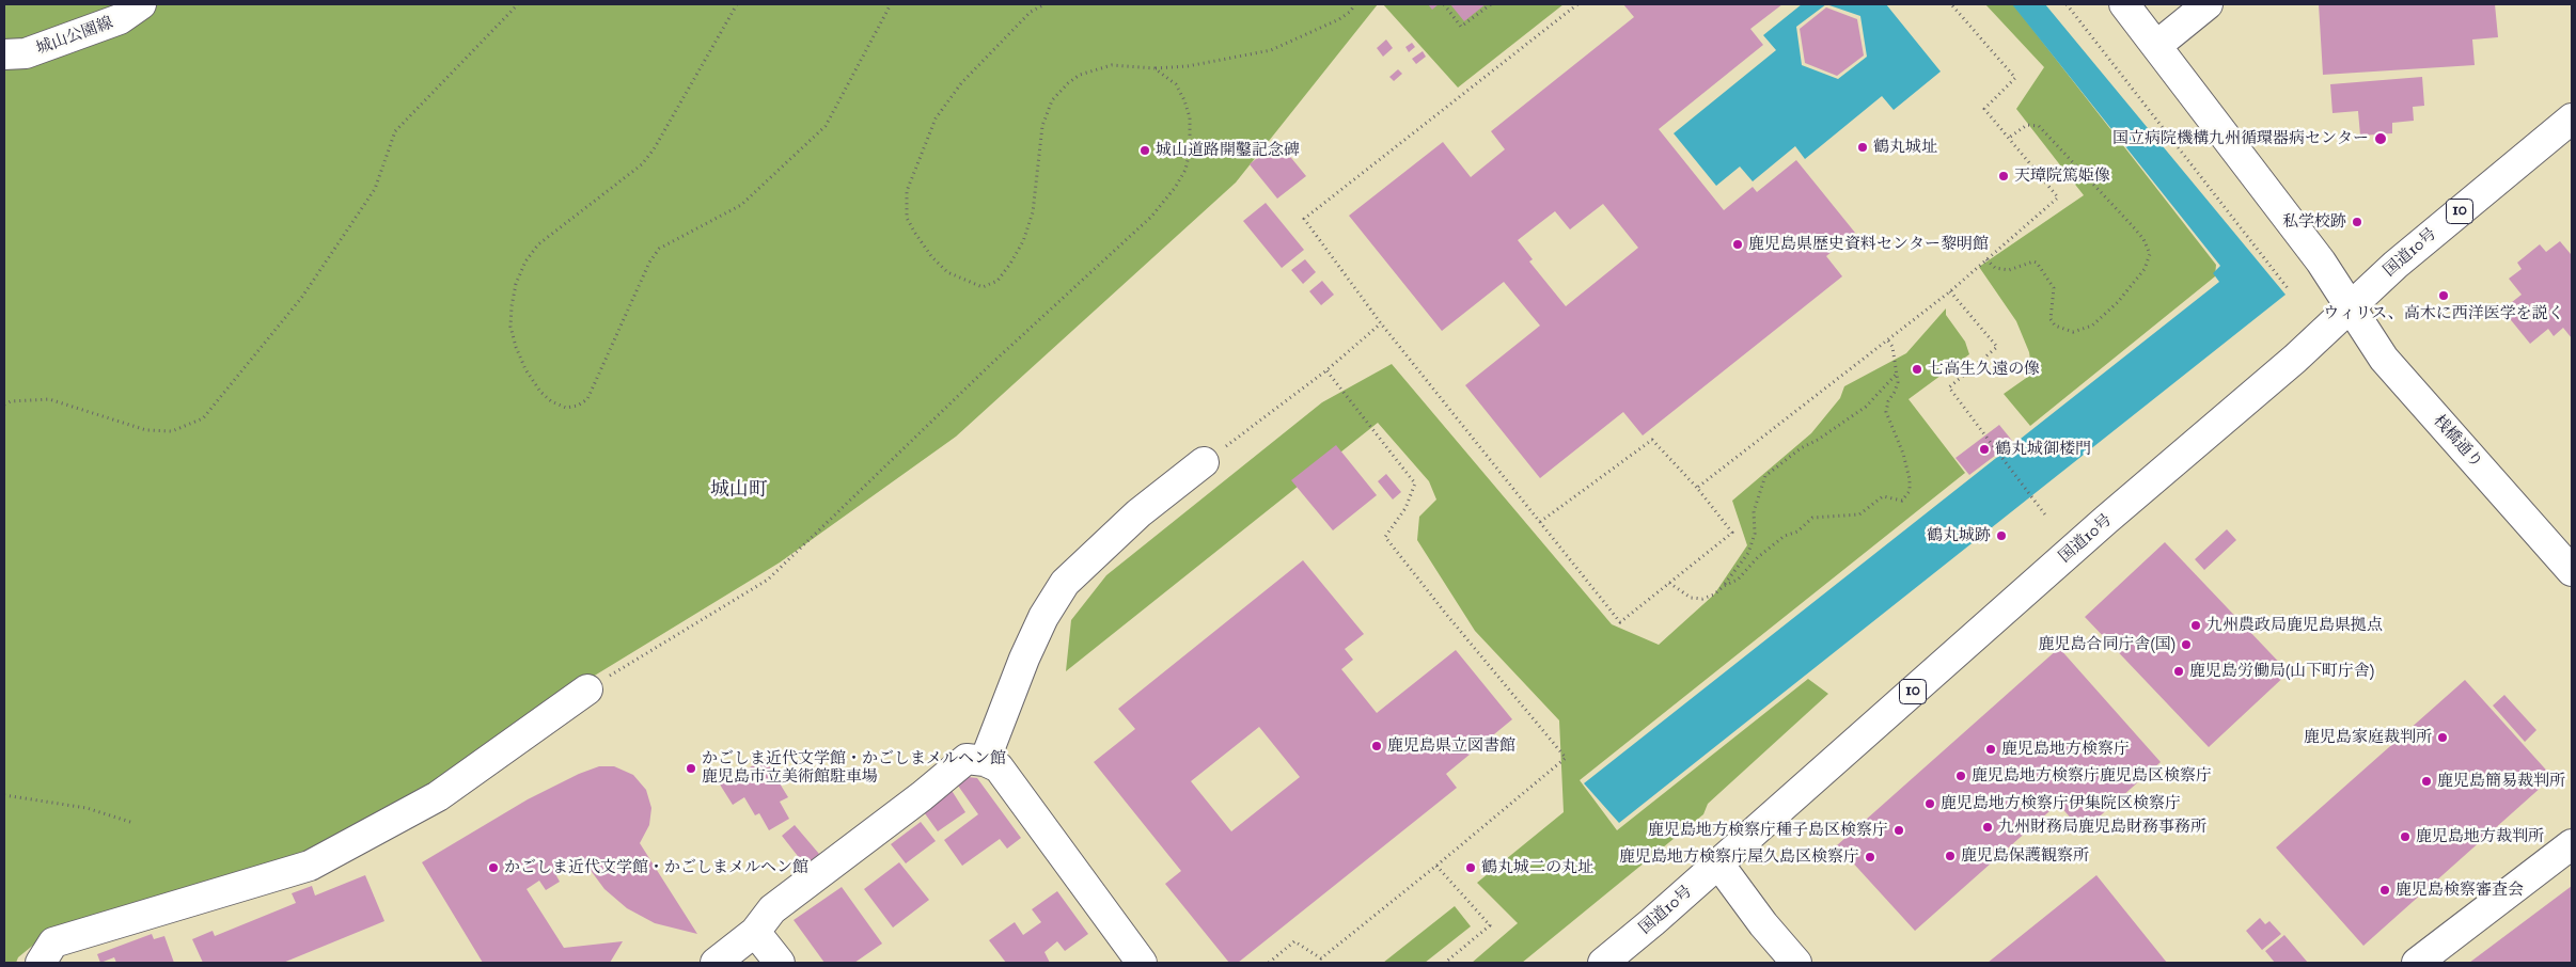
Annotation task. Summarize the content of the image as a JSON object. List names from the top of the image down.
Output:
{
  "streets": {
    "main road": [
      "城山公園線",
      "10",
      "国道10号",
      "桟橋通り"
    ]
  },
  "crossings": [
    ["国道10号", "桟橋通り"]
  ],
  "districts": ["城山町"],
  "places": [
    "国立病院機構九州循環器病センター",
    "鶴丸城址",
    "城山道路開鑿記念碑",
    "天璋院篤姫像",
    "私学校跡",
    "鹿児島県歴史資料センター黎明館",
    "ウィリス、高木に西洋医学を説く",
    "七高生久遠の像",
    "鶴丸城御楼門",
    "鶴丸城跡",
    "九州農政局鹿児島県拠点",
    "鹿児島合同庁舎(国)",
    "鹿児島労働局(山下町庁舎)",
    "鹿児島家庭裁判所",
    "鹿児島県立図書館",
    "鹿児島地方検察庁",
    "かごしま近代文学館・かごしまメルヘン館 鹿児島市立美術館駐車場",
    "鹿児島地方検察庁鹿児島区検察庁",
    "鹿児島簡易裁判所",
    "鹿児島地方検察庁伊集院区検察庁",
    "九州財務局鹿児島財務事務所",
    "鹿児島地方検察庁種子島区検察庁",
    "鹿児島地方裁判所",
    "鹿児島保護観察所",
    "鹿児島地方検察庁屋久島区検察庁",
    "かごしま近代文学館・かごしまメルヘン館",
    "鶴丸城二の丸址",
    "鹿児島検察審査会"
  ]
}
